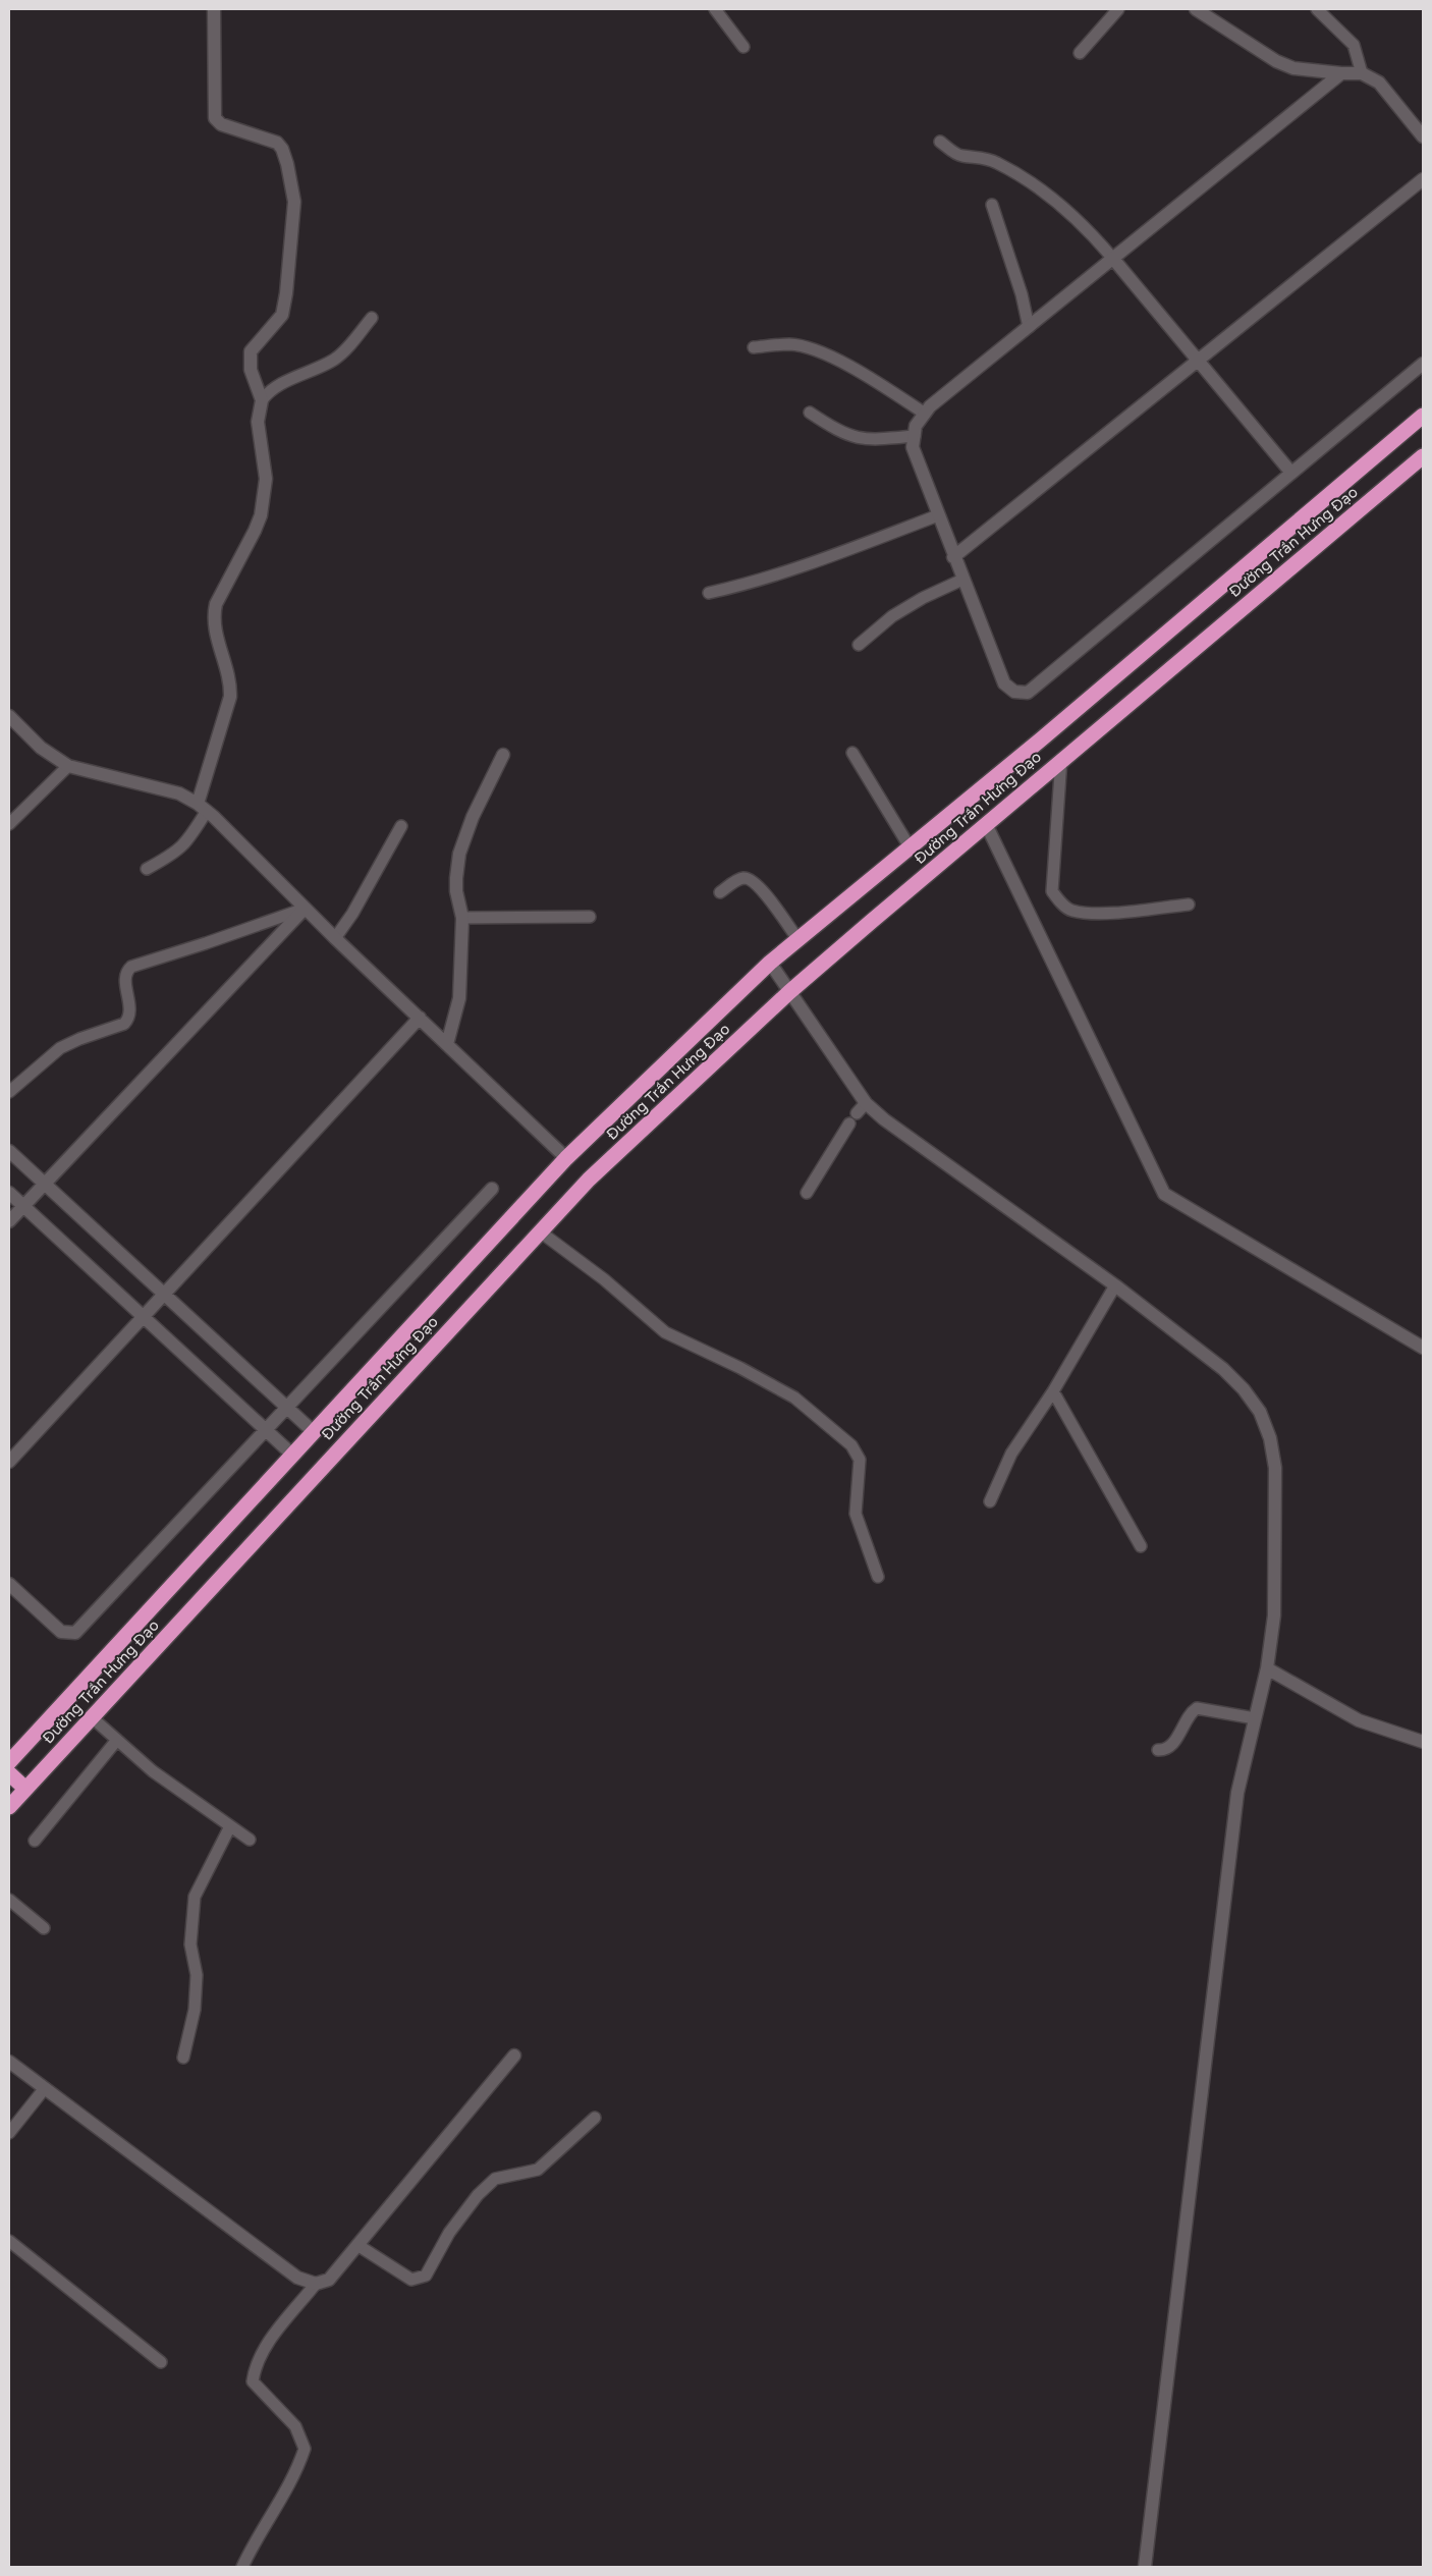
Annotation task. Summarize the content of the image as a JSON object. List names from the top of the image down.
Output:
{
  "streets": {
    "highway": ["Đường Trần Hưng Đạo"]
  }
}
